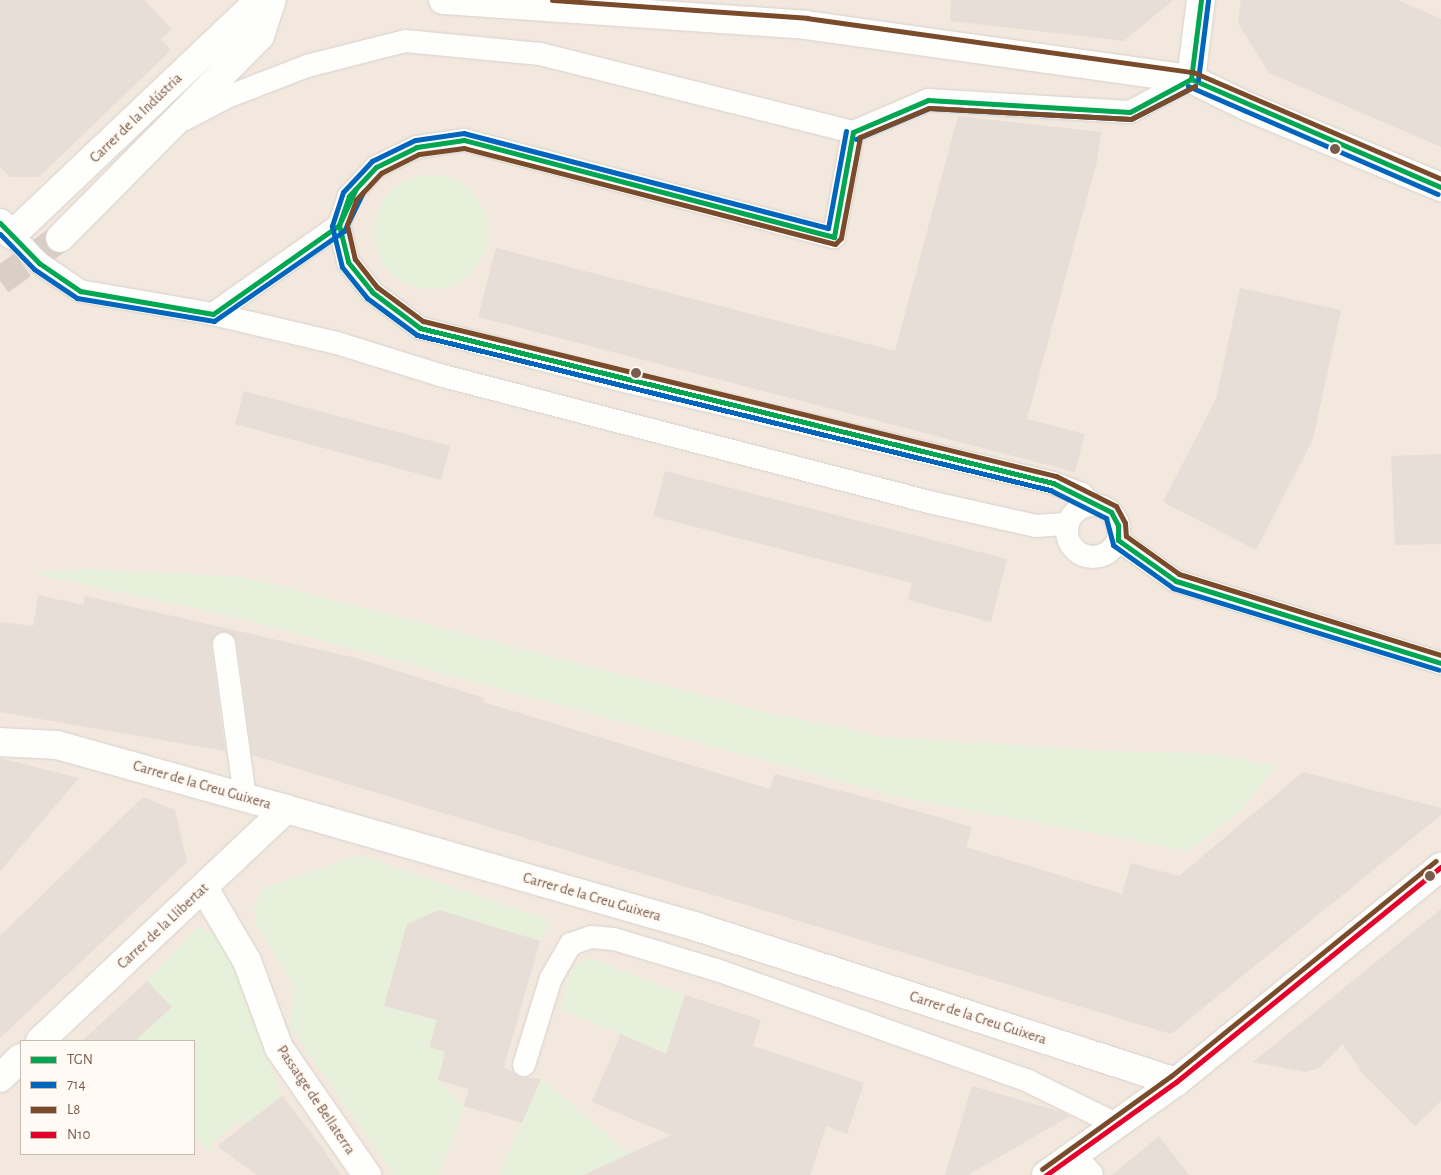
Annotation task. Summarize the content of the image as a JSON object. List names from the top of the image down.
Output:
{
  "streets": {
    "street": [
      "Carrer de la Indústria",
      "Carrer de la Creu Guixera",
      "Carrer de la Llibertat",
      "Passatge de Bellaterra"
    ]
  },
  "crossings": [
    ["Carrer de la Creu Guixera", "Carrer de la Llibertat"],
    ["Carrer de la Llibertat", "Passatge de Bellaterra"]
  ],
  "lines": [
    "transit line TGN",
    "transit line L8",
    "transit line 714",
    "transit line N10"
  ],
  "legend": [
    "TGN",
    "714",
    "L8",
    "N10"
  ]
}
